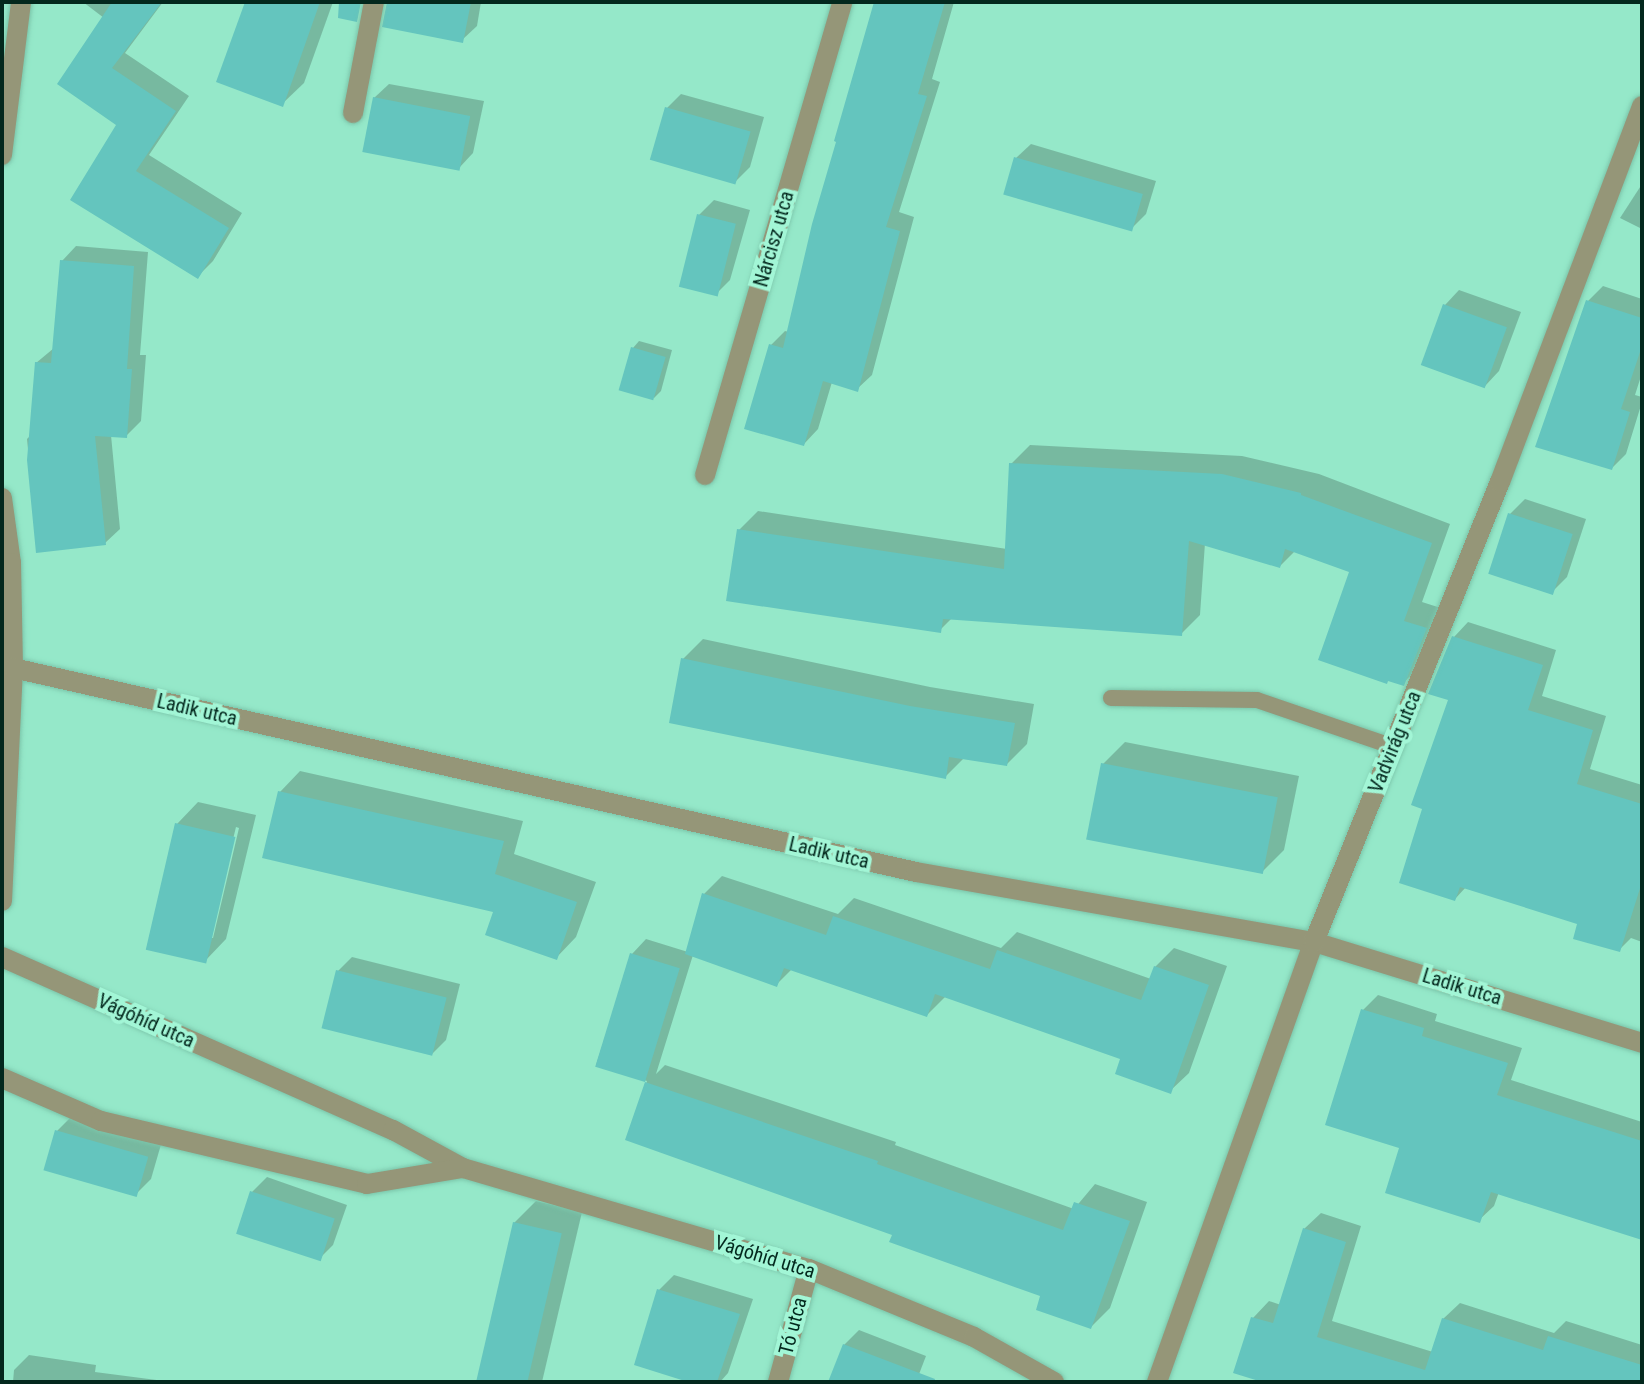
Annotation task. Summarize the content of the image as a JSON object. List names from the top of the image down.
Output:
{
  "streets": {
    "street": [
      "Nárcisz utca",
      "Ladik utca",
      "Vadvirág utca",
      "Vágóhíd utca",
      "Tó utca"
    ]
  },
  "crossings": [
    ["Ladik utca", "Vadvirág utca"],
    ["Vágóhíd utca", "Tó utca"]
  ]
}
